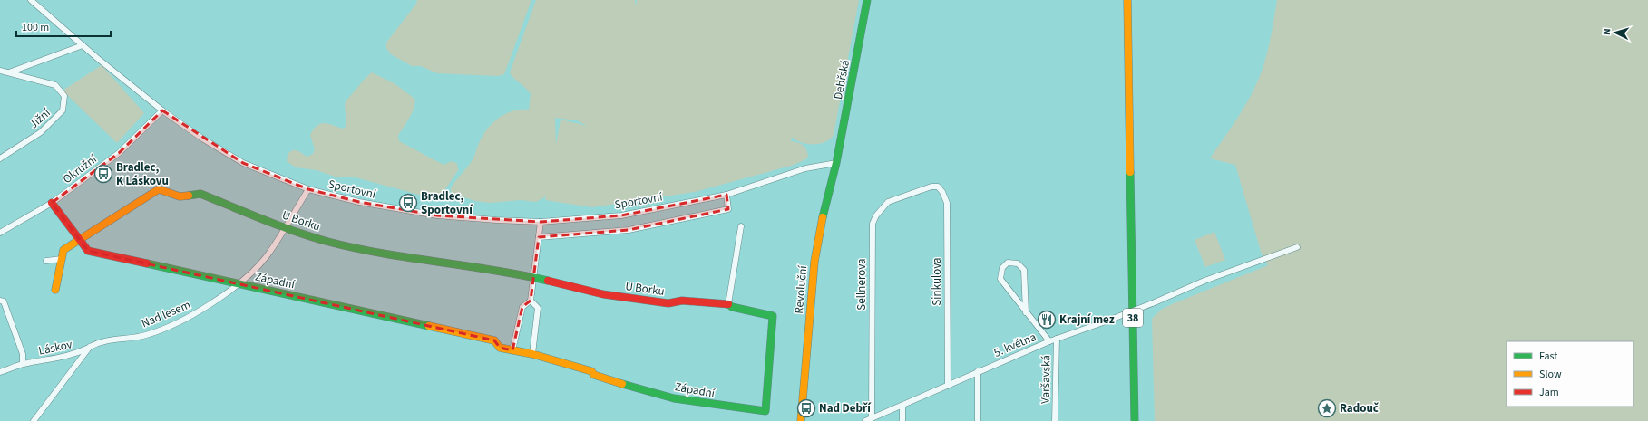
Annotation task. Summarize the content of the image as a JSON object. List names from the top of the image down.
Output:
{
  "streets": {
    "street": [
      "Debřská",
      "Jižní",
      "Okružní",
      "Sportovní",
      "U Borku",
      "Západní",
      "Sinkulova",
      "Sellnerova",
      "Revoluční",
      "Nad lesem",
      "38",
      "5. května",
      "Láskov",
      "Varšavská"
    ]
  },
  "crossings": [
    ["Debřská", "Sportovní"],
    ["Debřská", "Revoluční"],
    ["Okružní", "Sportovní"],
    ["Okružní", "Západní"],
    ["Sportovní", "Revoluční"],
    ["Sportovní", "Nad lesem"],
    ["U Borku", "Západní"],
    ["U Borku", "Nad lesem"],
    ["Západní", "Nad lesem"],
    ["Sinkulova", "Sellnerova"],
    ["Sinkulova", "5. května"],
    ["Sellnerova", "5. května"],
    ["Nad lesem", "Láskov"],
    ["5. května", "Varšavská"]
  ],
  "places": {
    "bus stop": ["Bradlec, K Láskovu", "Bradlec, Sportovní", "Nad Debří"],
    "restaurant": ["Krajní mez"],
    "place": ["Radouč"]
  },
  "legend": ["Fast", "Slow", "Jam"],
  "scale_bar": "100 m",
  "north": "left"
}
